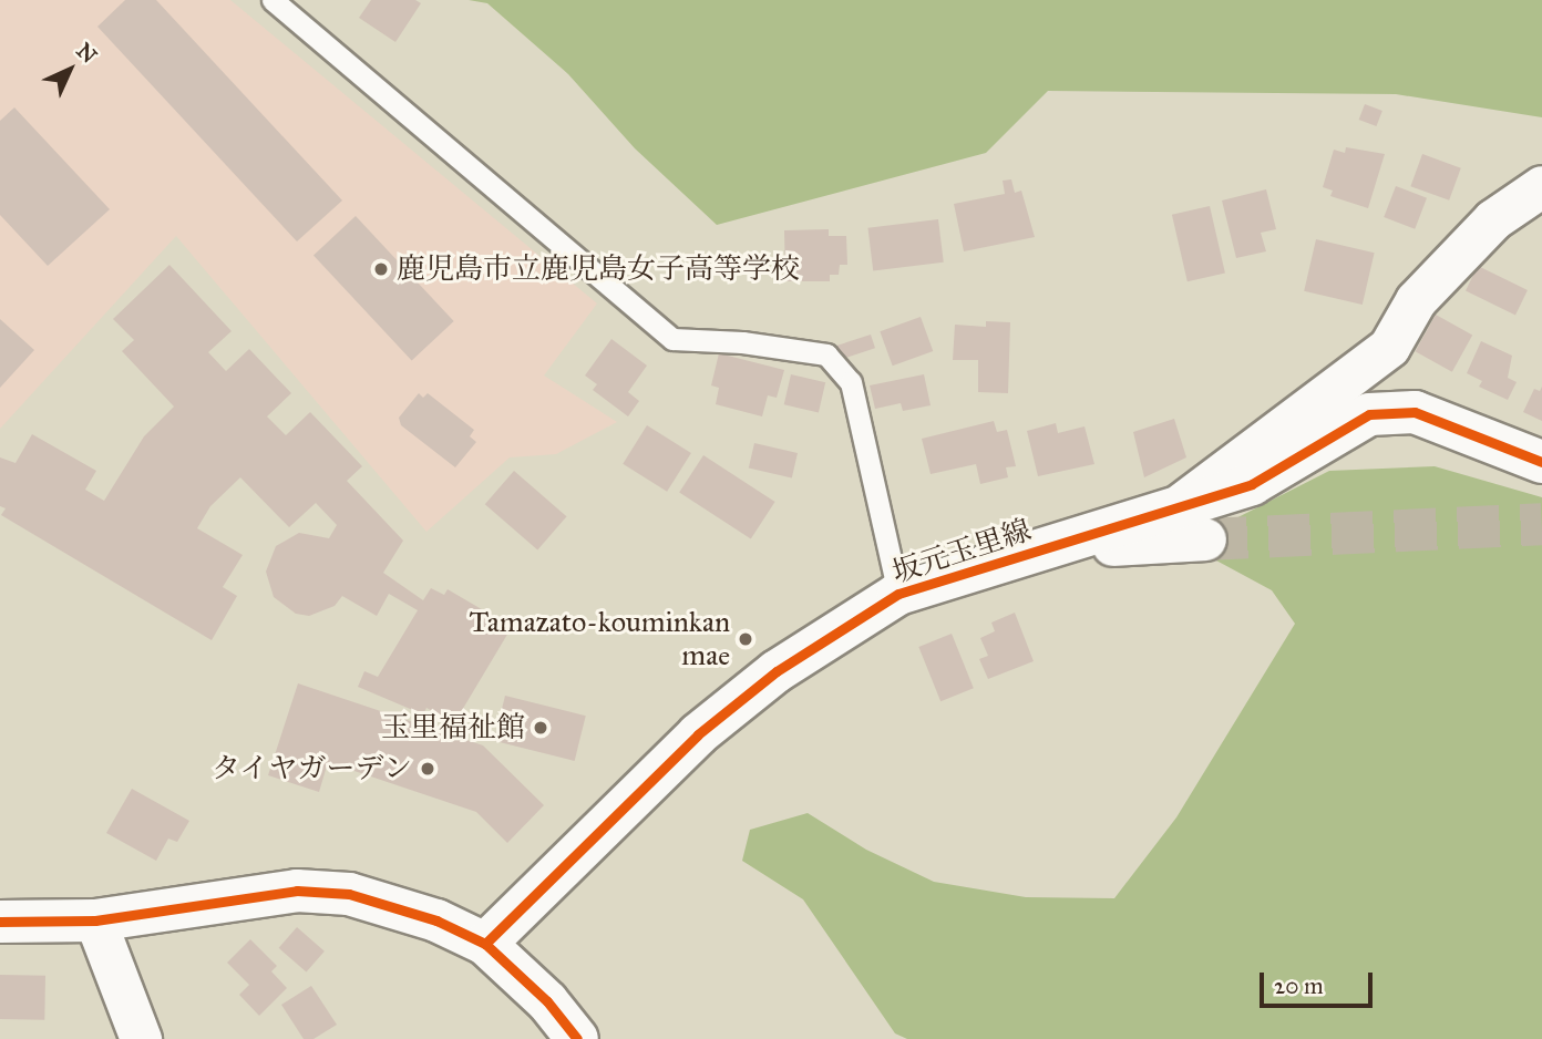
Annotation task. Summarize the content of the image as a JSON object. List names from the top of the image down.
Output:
{
  "streets": {
    "street": ["坂元玉里線"]
  },
  "places": [
    "鹿児島市立鹿児島女子高等学校",
    "Tamazato-kouminkan mae",
    "玉里福祉館",
    "タイヤガーデン"
  ],
  "scale_bar": "20 m",
  "north": "top right"
}
